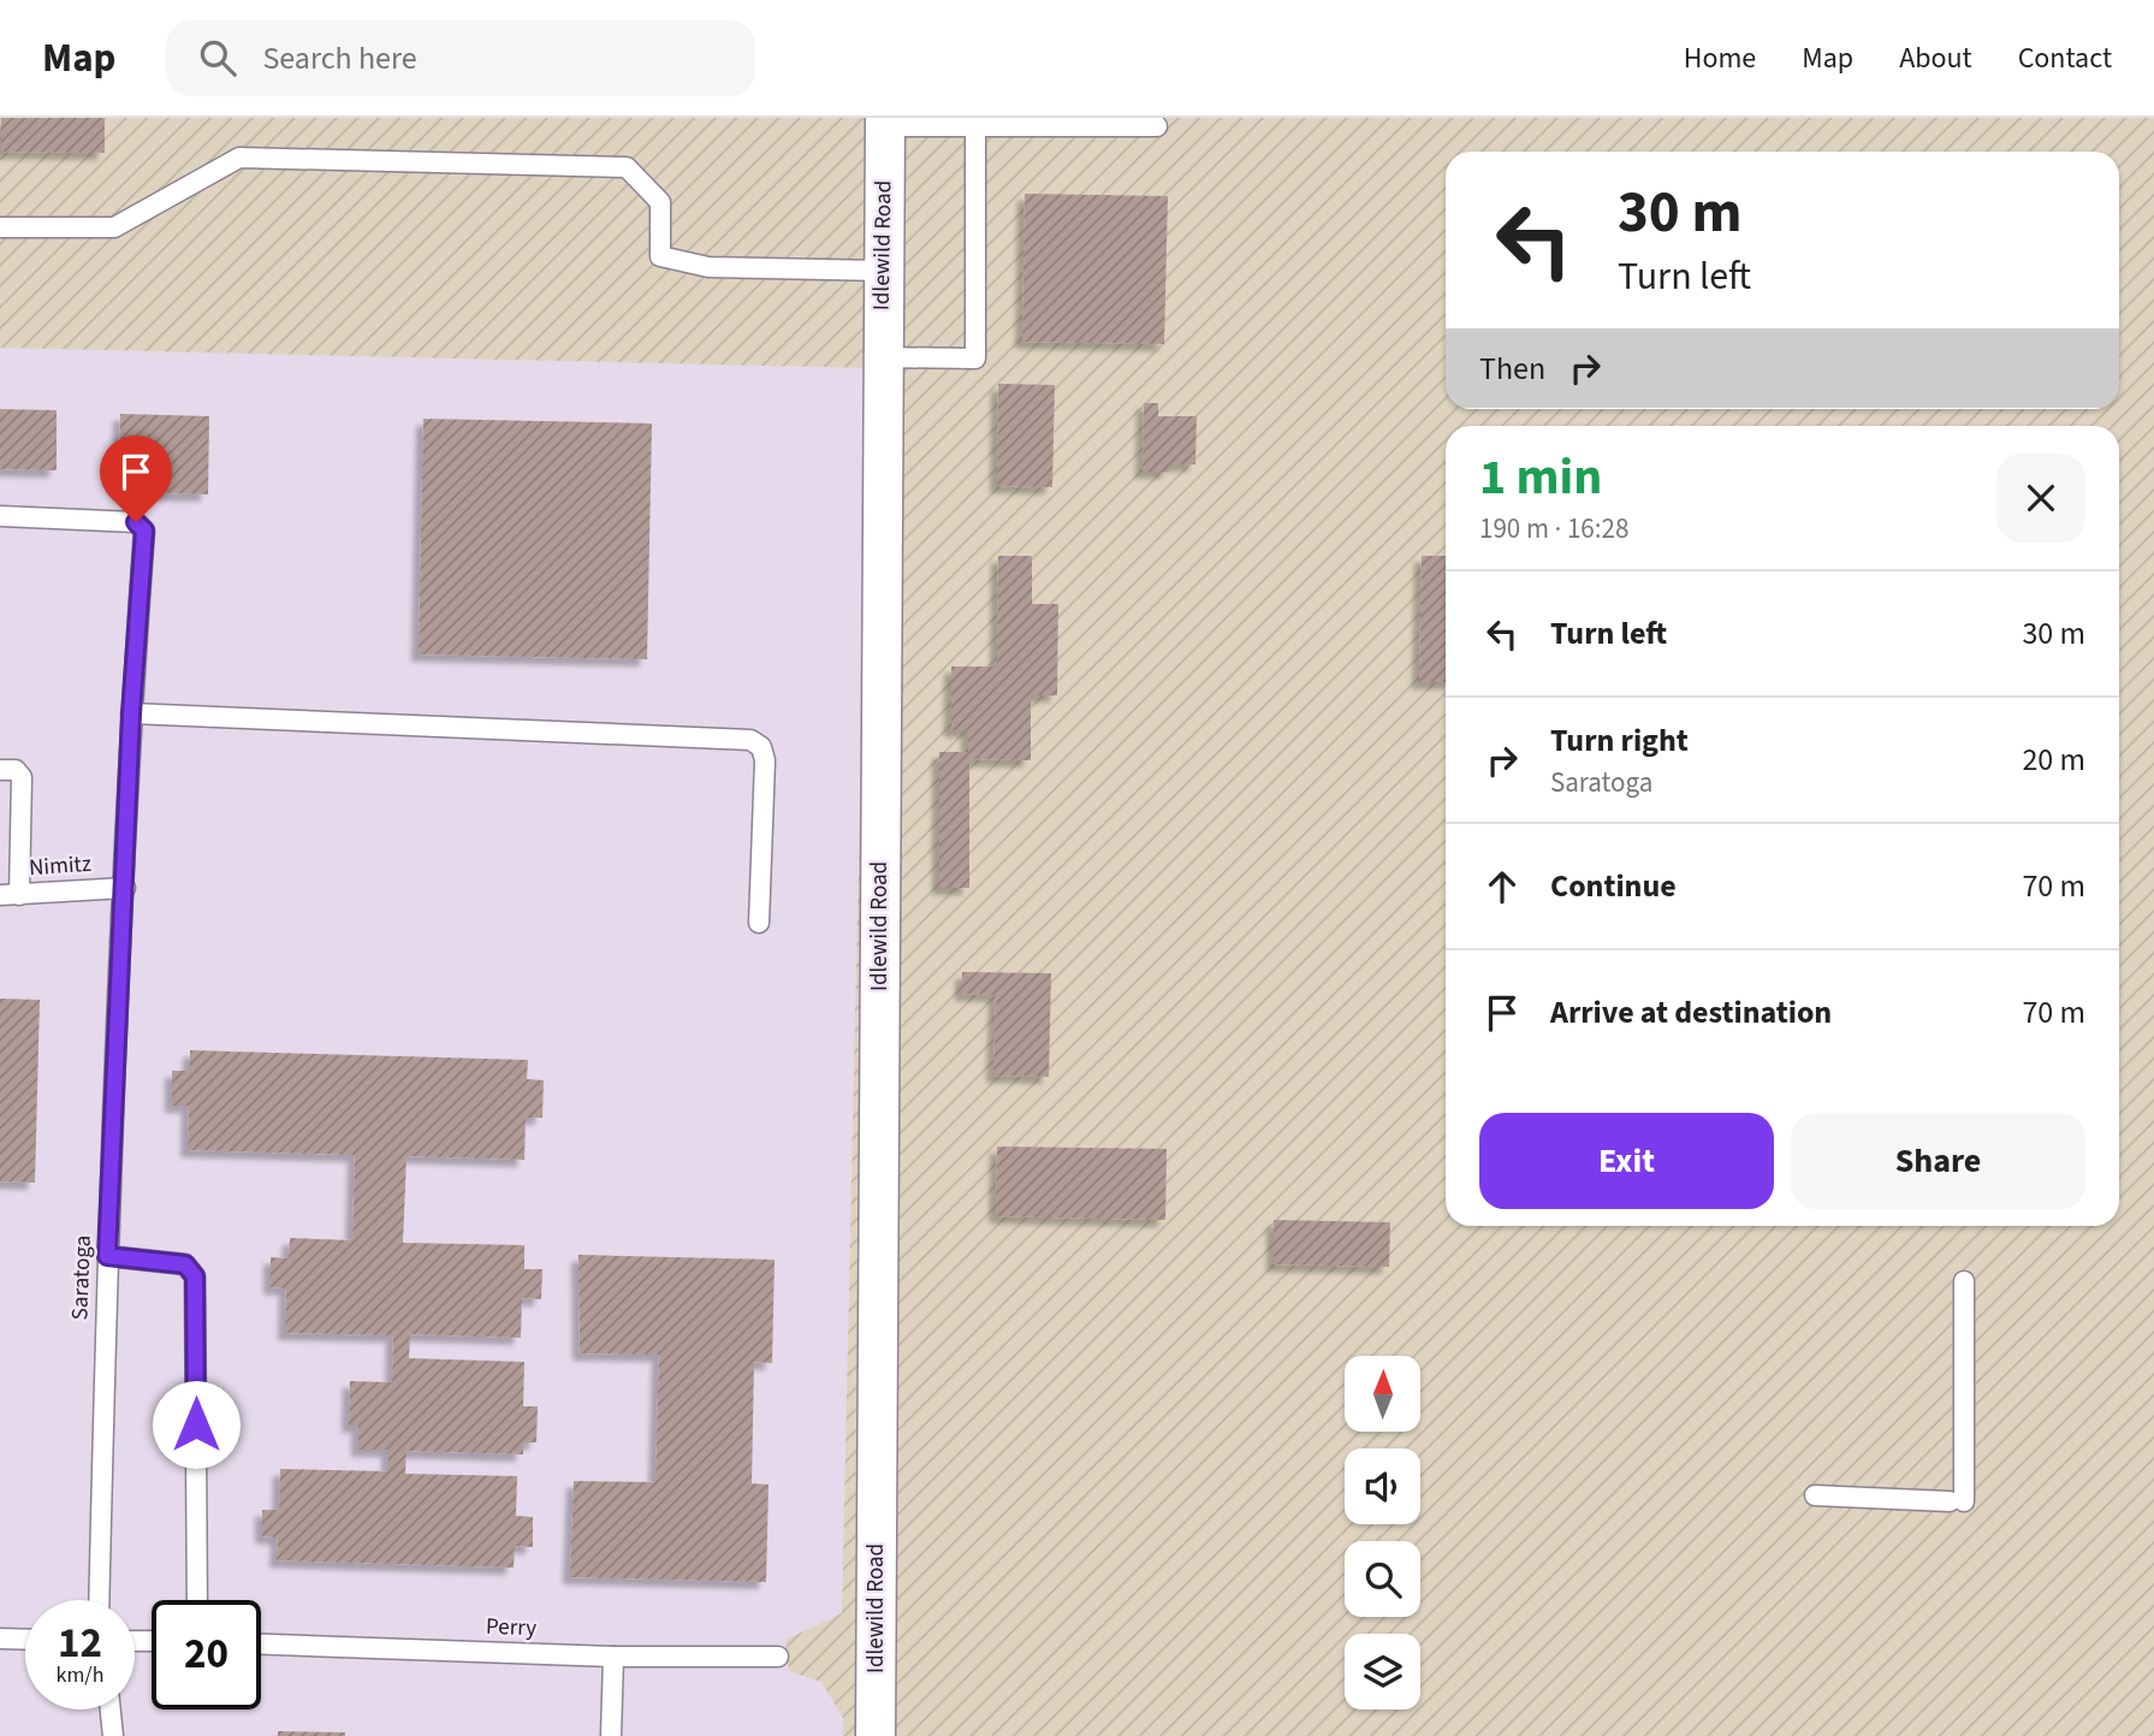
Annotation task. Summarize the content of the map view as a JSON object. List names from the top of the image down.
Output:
{
  "streets": {
    "street": ["Idlewild Road"],
    "lane": ["Nimitz", "Saratoga", "Perry"]
  },
  "crossings": [
    ["Nimitz", "Saratoga"]
  ],
  "north": "top",
  "page": {
    "header": "Map",
    "search": "Search here",
    "nav": [
      "Home",
      "Map",
      "About",
      "Contact"
    ],
    "turn": ["30 m", "Turn left"],
    "then": "Then",
    "heading": ["1 min", "190 m · 16:28"],
    "list": [
      {
        "name": "Turn left",
        "value": "30 m"
      },
      {
        "name": "Turn right",
        "note": "Saratoga",
        "value": "20 m"
      },
      {
        "name": "Continue",
        "value": "70 m"
      },
      {
        "name": "Arrive at destination",
        "value": "70 m"
      }
    ],
    "buttons": ["Exit", "Share"],
    "speed": "12 km/h",
    "limit": "20"
  }
}
